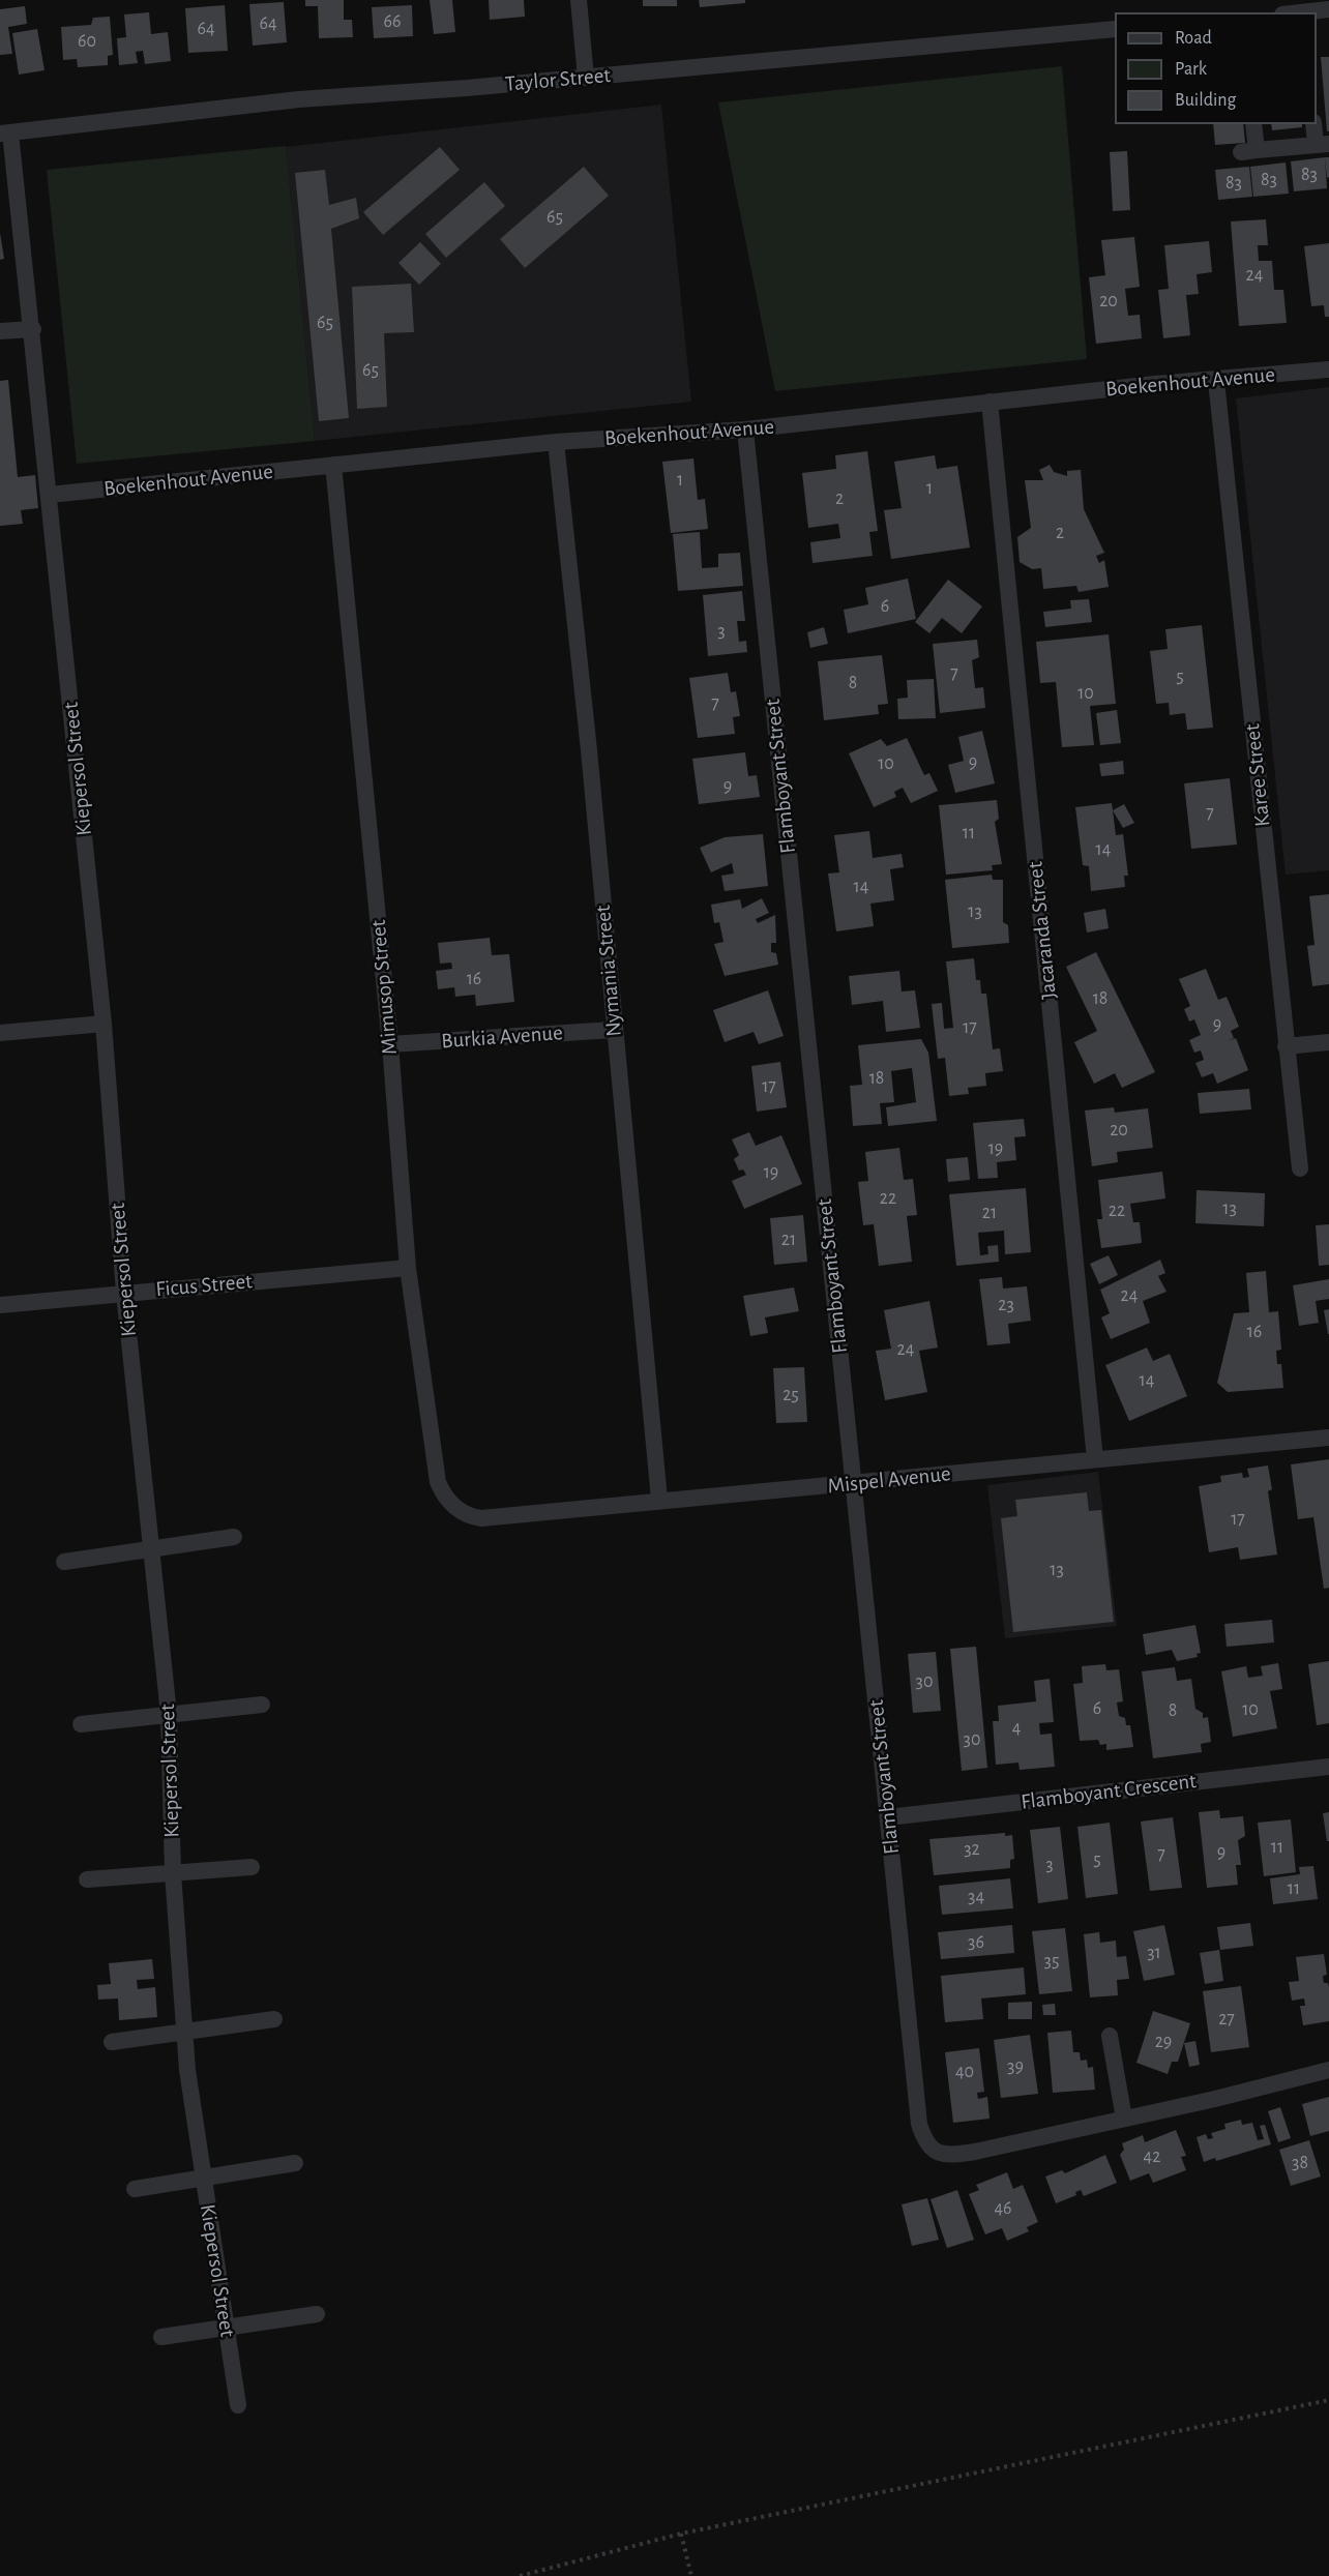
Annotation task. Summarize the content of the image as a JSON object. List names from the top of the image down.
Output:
{
  "streets": {
    "street": [
      "Taylor Street",
      "Boekenhout Avenue",
      "Kiepersol Street",
      "Karee Street",
      "Flamboyant Street",
      "Jacaranda Street",
      "Nymania Street",
      "Mimusop Street",
      "Burkia Avenue",
      "Ficus Street",
      "Mispel Avenue",
      "Flamboyant Crescent"
    ]
  },
  "crossings": [
    ["Taylor Street", "Kiepersol Street"],
    ["Boekenhout Avenue", "Kiepersol Street"],
    ["Boekenhout Avenue", "Karee Street"],
    ["Boekenhout Avenue", "Flamboyant Street"],
    ["Boekenhout Avenue", "Jacaranda Street"],
    ["Boekenhout Avenue", "Nymania Street"],
    ["Boekenhout Avenue", "Mimusop Street"],
    ["Kiepersol Street", "Ficus Street"],
    ["Flamboyant Street", "Mispel Avenue"],
    ["Flamboyant Street", "Flamboyant Crescent"],
    ["Jacaranda Street", "Mispel Avenue"],
    ["Nymania Street", "Burkia Avenue"],
    ["Nymania Street", "Mispel Avenue"],
    ["Mimusop Street", "Burkia Avenue"],
    ["Mimusop Street", "Ficus Street"],
    ["Mimusop Street", "Mispel Avenue"]
  ],
  "house_numbers": [
    "66",
    "64",
    "64",
    "60",
    "83",
    "83",
    "83",
    "65",
    "24",
    "20",
    "65",
    "65",
    "1",
    "1",
    "2",
    "2",
    "6",
    "3",
    "7",
    "5",
    "8",
    "10",
    "7",
    "9",
    "10",
    "9",
    "7",
    "11",
    "14",
    "14",
    "13",
    "16",
    "18",
    "9",
    "17",
    "18",
    "17",
    "20",
    "19",
    "19",
    "22",
    "13",
    "22",
    "21",
    "21",
    "24",
    "23",
    "16",
    "24",
    "14",
    "25",
    "17",
    "13",
    "30",
    "6",
    "10",
    "8",
    "4",
    "30",
    "11",
    "32",
    "9",
    "7",
    "5",
    "3",
    "11",
    "34",
    "36",
    "31",
    "35",
    "27",
    "29",
    "39",
    "40",
    "42",
    "38",
    "46"
  ],
  "legend": ["Road", "Park", "Building"]
}
